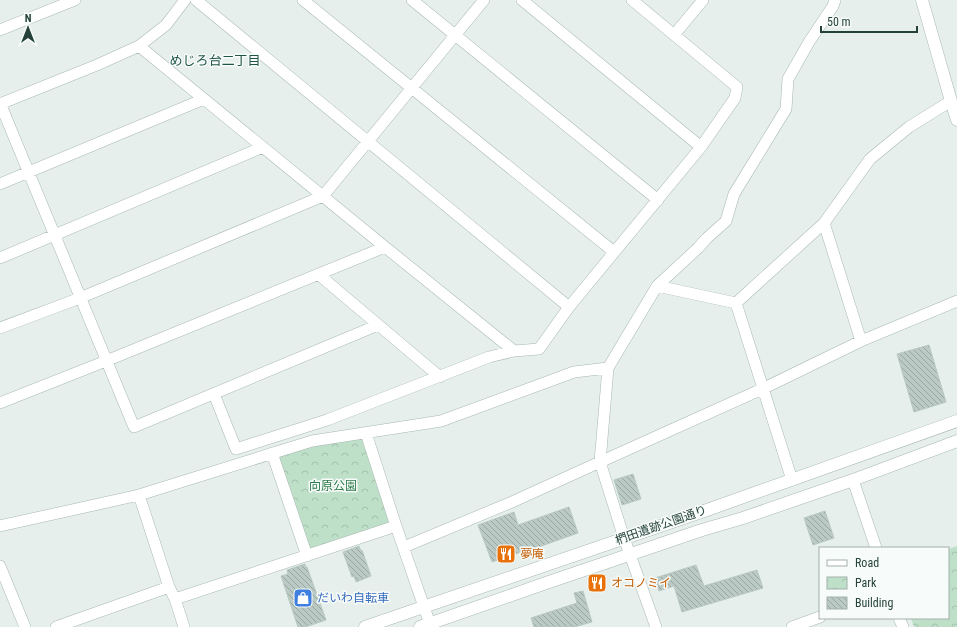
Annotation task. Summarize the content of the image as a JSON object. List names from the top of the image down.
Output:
{
  "streets": {
    "street": ["椚田遺跡公園通り"]
  },
  "districts": ["めじろ台二丁目"],
  "parks": ["向原公園"],
  "places": {
    "restaurant": ["夢庵", "オコノミイ"],
    "shop": ["だいわ自転車"]
  },
  "legend": ["Road", "Park", "Building"],
  "scale_bar": "50 m",
  "north": "top"
}
